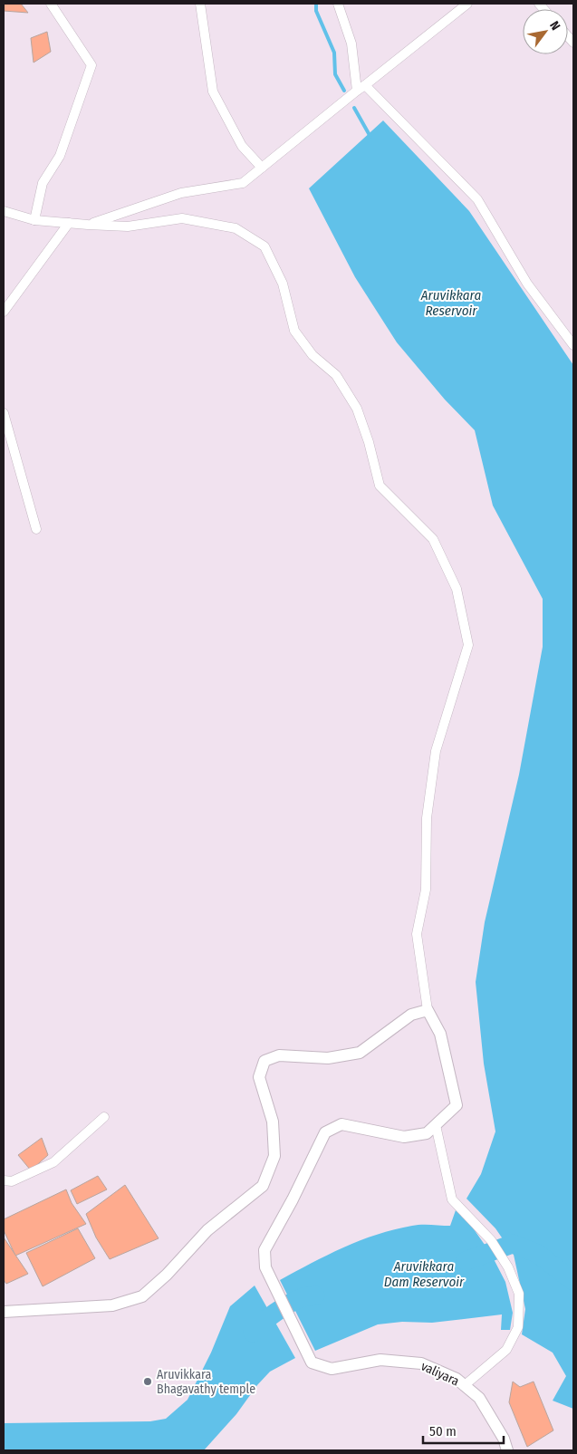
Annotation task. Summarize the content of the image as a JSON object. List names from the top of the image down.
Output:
{
  "streets": {
    "street": ["valiyara"]
  },
  "water": ["Aruvikkara Reservoir", "Aruvikkara Dam Reservoir"],
  "places": ["Aruvikkara Bhagavathy temple"],
  "scale_bar": "50 m",
  "north": "top right"
}
